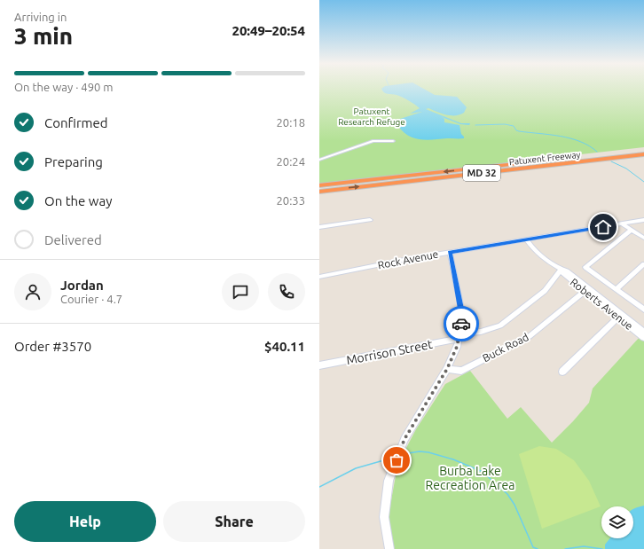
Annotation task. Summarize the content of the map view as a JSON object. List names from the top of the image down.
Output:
{
  "streets": {
    "highway": ["Patuxent Freeway", "MD 32"],
    "street": [
      "Rock Avenue",
      "Roberts Avenue",
      "Buck Road",
      "Morrison Street"
    ]
  },
  "crossings": [
    ["Rock Avenue", "Roberts Avenue"],
    ["Roberts Avenue", "Buck Road"]
  ],
  "parks": ["Patuxent Research Refuge", "Burba Lake Recreation Area"],
  "page": {
    "heading": ["3 min", "Arriving in", "20:49–20:54"],
    "panel": [
      "Jordan",
      "Courier · 4.7",
      "Order #3570",
      "$40.11"
    ],
    "bar": "On the way · 490 m",
    "list": [
      ["Confirmed", "20:18"],
      ["Preparing", "20:24"],
      ["On the way", "20:33"],
      "Delivered"
    ],
    "buttons": ["Help", "Share"]
  }
}
